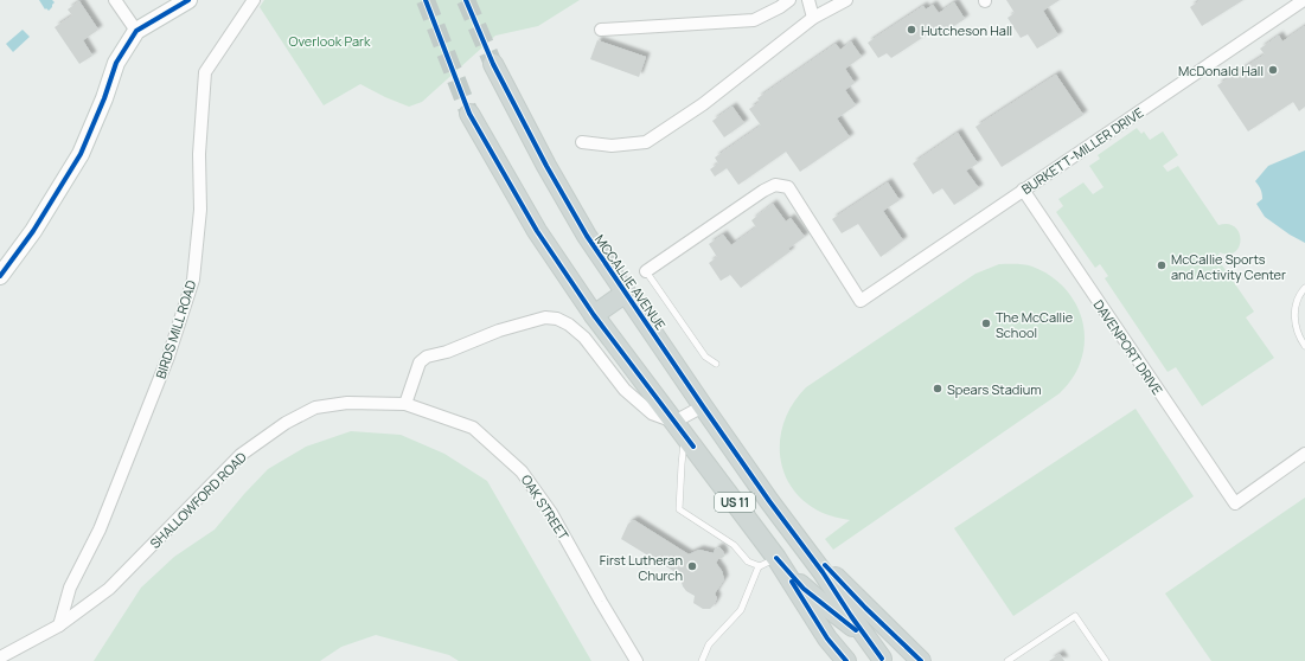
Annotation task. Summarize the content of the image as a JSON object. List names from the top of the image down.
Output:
{
  "streets": {
    "main road": ["MCCALLIE AVENUE", "US 11"],
    "street": [
      "BURKETT-MILLER DRIVE",
      "BIRDS MILL ROAD",
      "DAVENPORT DRIVE",
      "SHALLOWFORD ROAD",
      "OAK STREET"
    ]
  },
  "crossings": [
    ["BURKETT-MILLER DRIVE", "DAVENPORT DRIVE"],
    ["MCCALLIE AVENUE", "US 11"],
    ["BIRDS MILL ROAD", "SHALLOWFORD ROAD"],
    ["SHALLOWFORD ROAD", "OAK STREET"]
  ],
  "parks": ["Overlook Park"],
  "places": [
    "Hutcheson Hall",
    "McDonald Hall",
    "McCallie Sports and Activity Center",
    "The McCallie School",
    "Spears Stadium",
    "First Lutheran Church"
  ]
}
